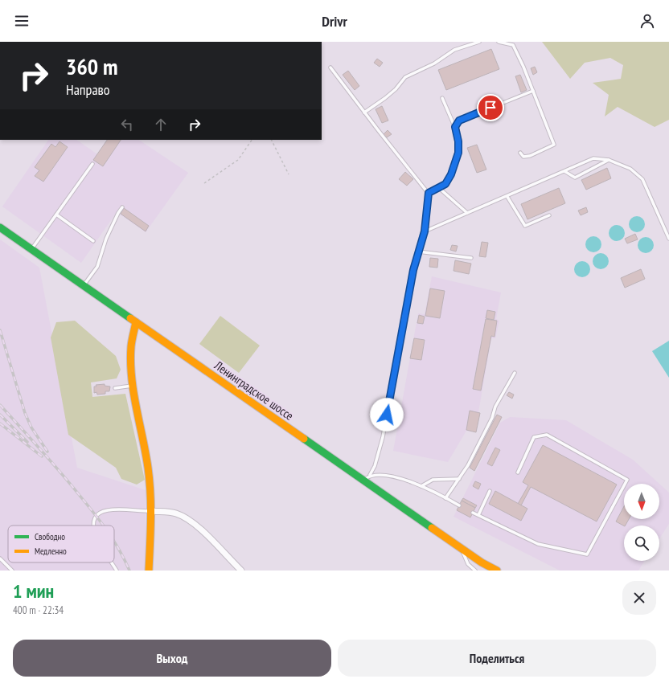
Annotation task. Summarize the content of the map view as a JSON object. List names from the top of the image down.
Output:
{
  "streets": {
    "main road": ["Ленинградское шоссе"]
  },
  "legend": ["Свободно", "Медленно"],
  "north": "bottom",
  "page": {
    "header": "Drivr",
    "turn": ["360 m", "Направо"],
    "heading": ["1 мин", "400 m · 22:34"],
    "buttons": ["Выход", "Поделиться"]
  }
}
